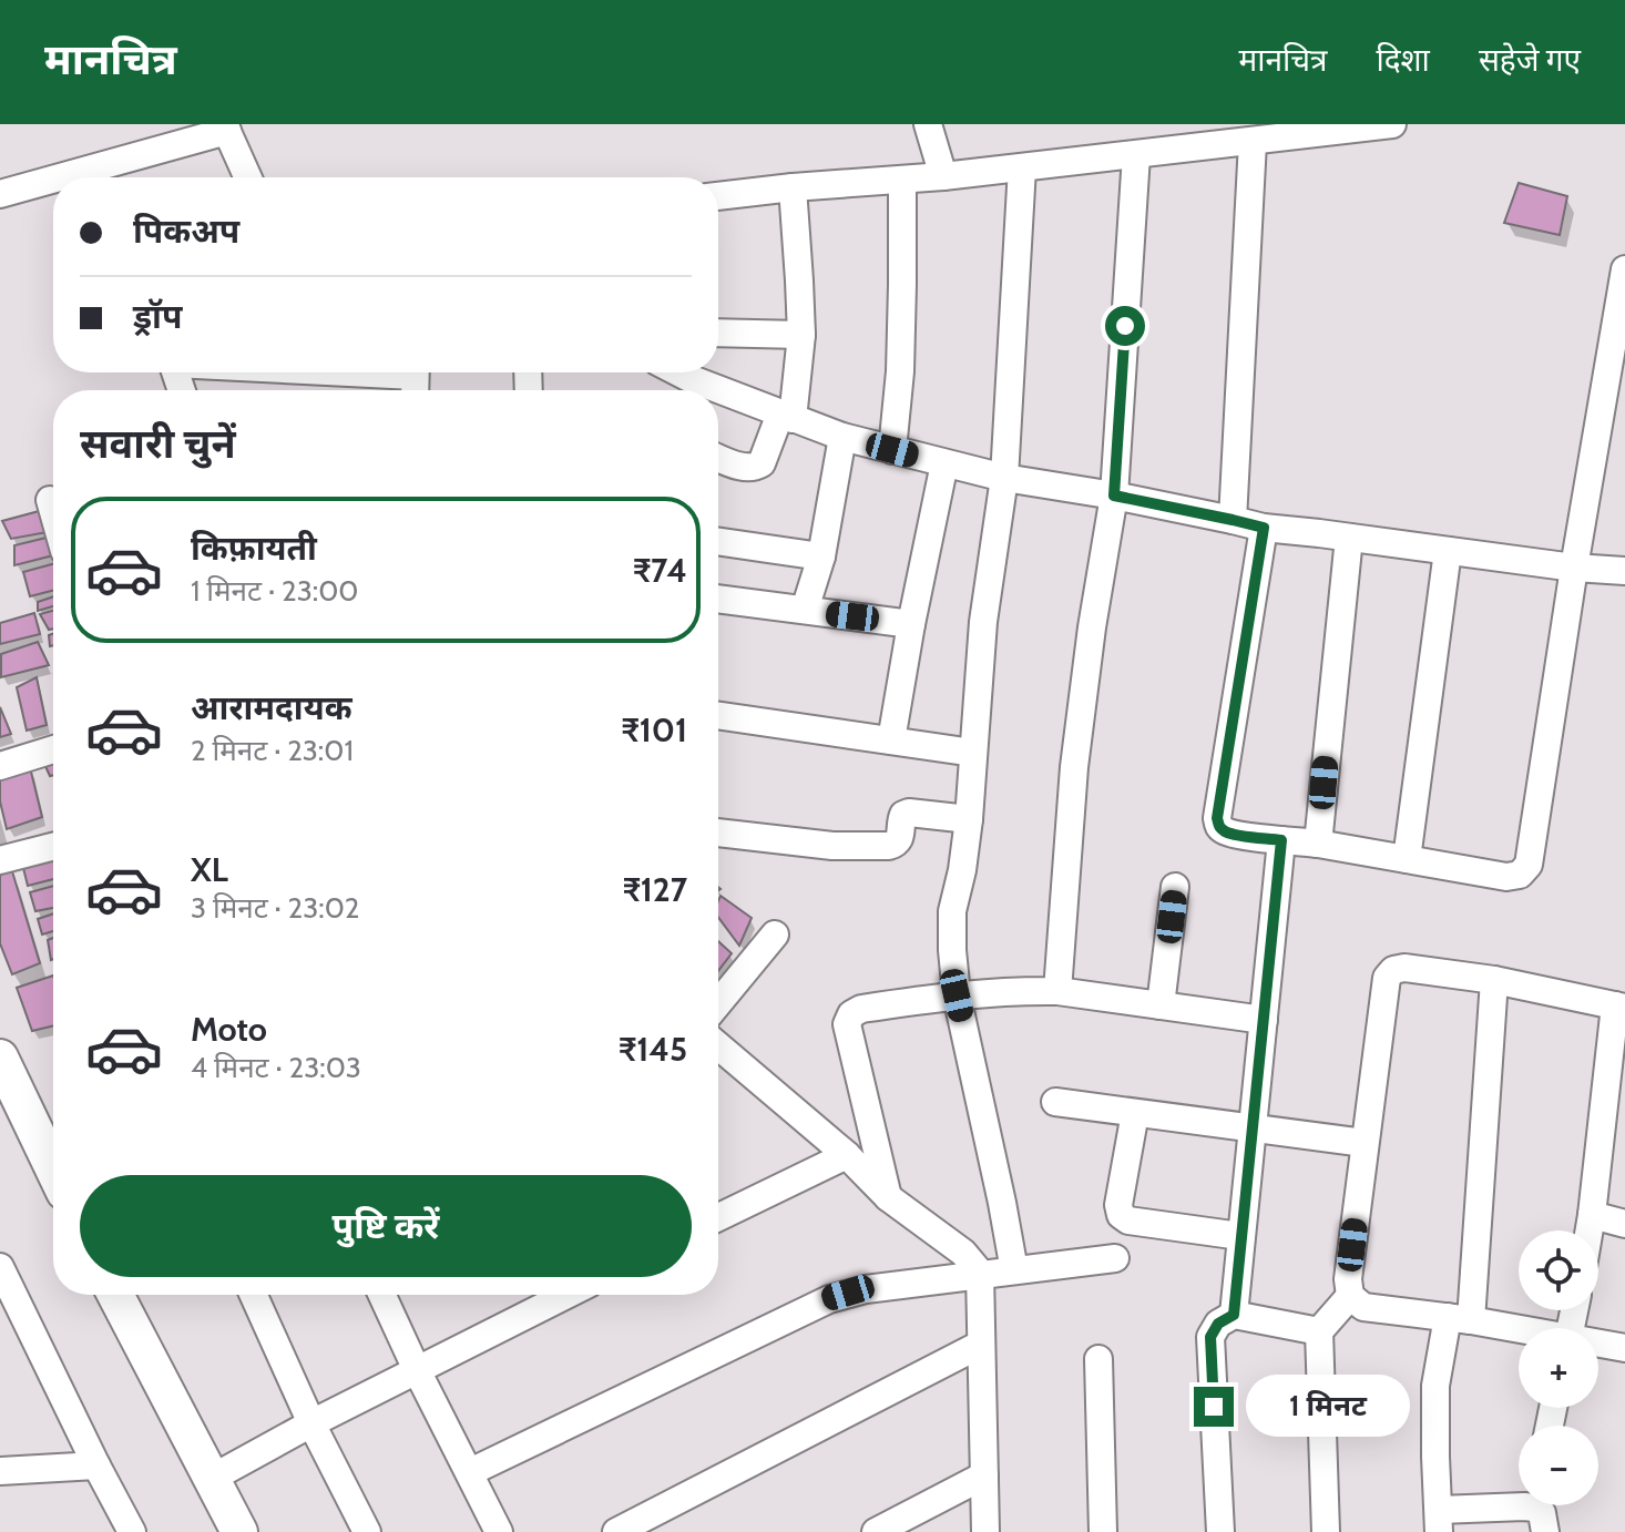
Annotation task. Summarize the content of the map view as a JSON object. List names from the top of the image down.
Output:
{
  "page": {
    "header": "मानचित्र",
    "nav": ["मानचित्र", "दिशा", "सहेजे गए"],
    "banner": ["पिकअप", "ड्रॉप"],
    "heading": "सवारी चुनें",
    "list": [
      {
        "name": "किफ़ायती",
        "note": "1 मिनट · 23:00",
        "value": "₹74"
      },
      {
        "name": "आरामदायक",
        "note": "2 मिनट · 23:01",
        "value": "₹101"
      },
      {
        "name": "XL",
        "note": "3 मिनट · 23:02",
        "value": "₹127"
      },
      {
        "name": "Moto",
        "note": "4 मिनट · 23:03",
        "value": "₹145"
      }
    ],
    "buttons": "पुष्टि करें",
    "map_buttons": ["+", "−"],
    "bubble": "1 मिनट"
  }
}
